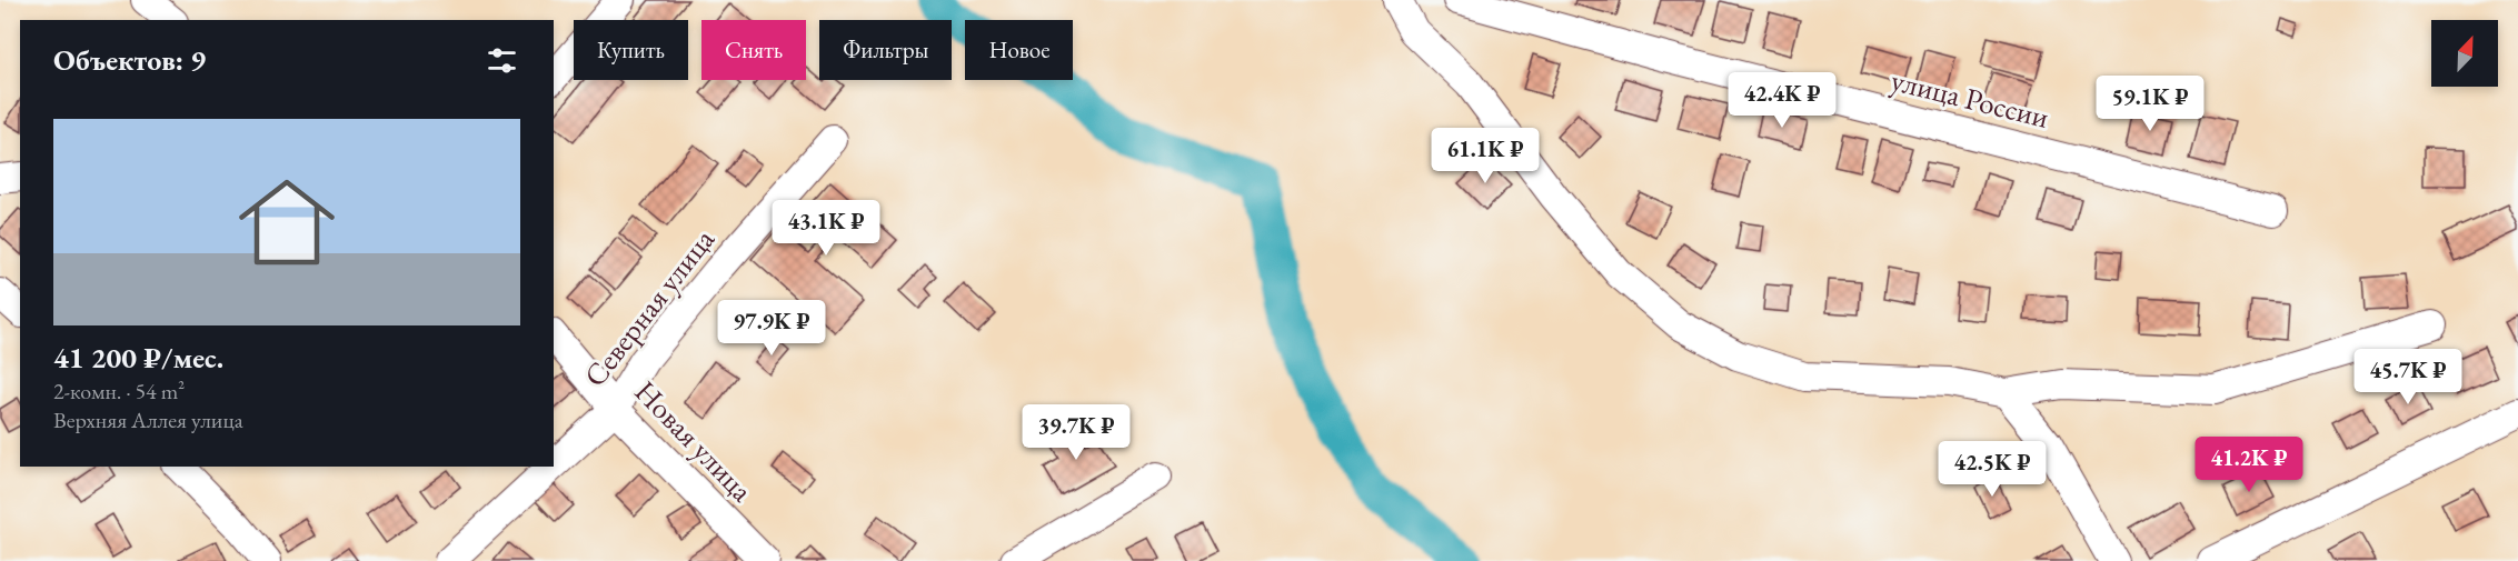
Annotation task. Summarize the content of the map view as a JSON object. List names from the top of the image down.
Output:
{
  "streets": {
    "street": ["улица России", "Северная улица", "Новая улица"]
  },
  "crossings": [
    ["Северная улица", "Новая улица"]
  ],
  "north": "top right",
  "page": {
    "chip": [
      "Купить",
      "Снять",
      "Фильтры",
      "Новое"
    ],
    "heading": "Объектов: 9",
    "price": [
      "42.4K ₽",
      "59.1K ₽",
      "61.1K ₽",
      "43.1K ₽",
      "97.9K ₽",
      "45.7K ₽",
      "39.7K ₽",
      "41.2K ₽",
      "42.5K ₽"
    ],
    "list": [
      {
        "name": "41 200 ₽/мес.",
        "note": "2-комн. · 54 m² · Верхняя Аллея улица"
      }
    ]
  }
}
